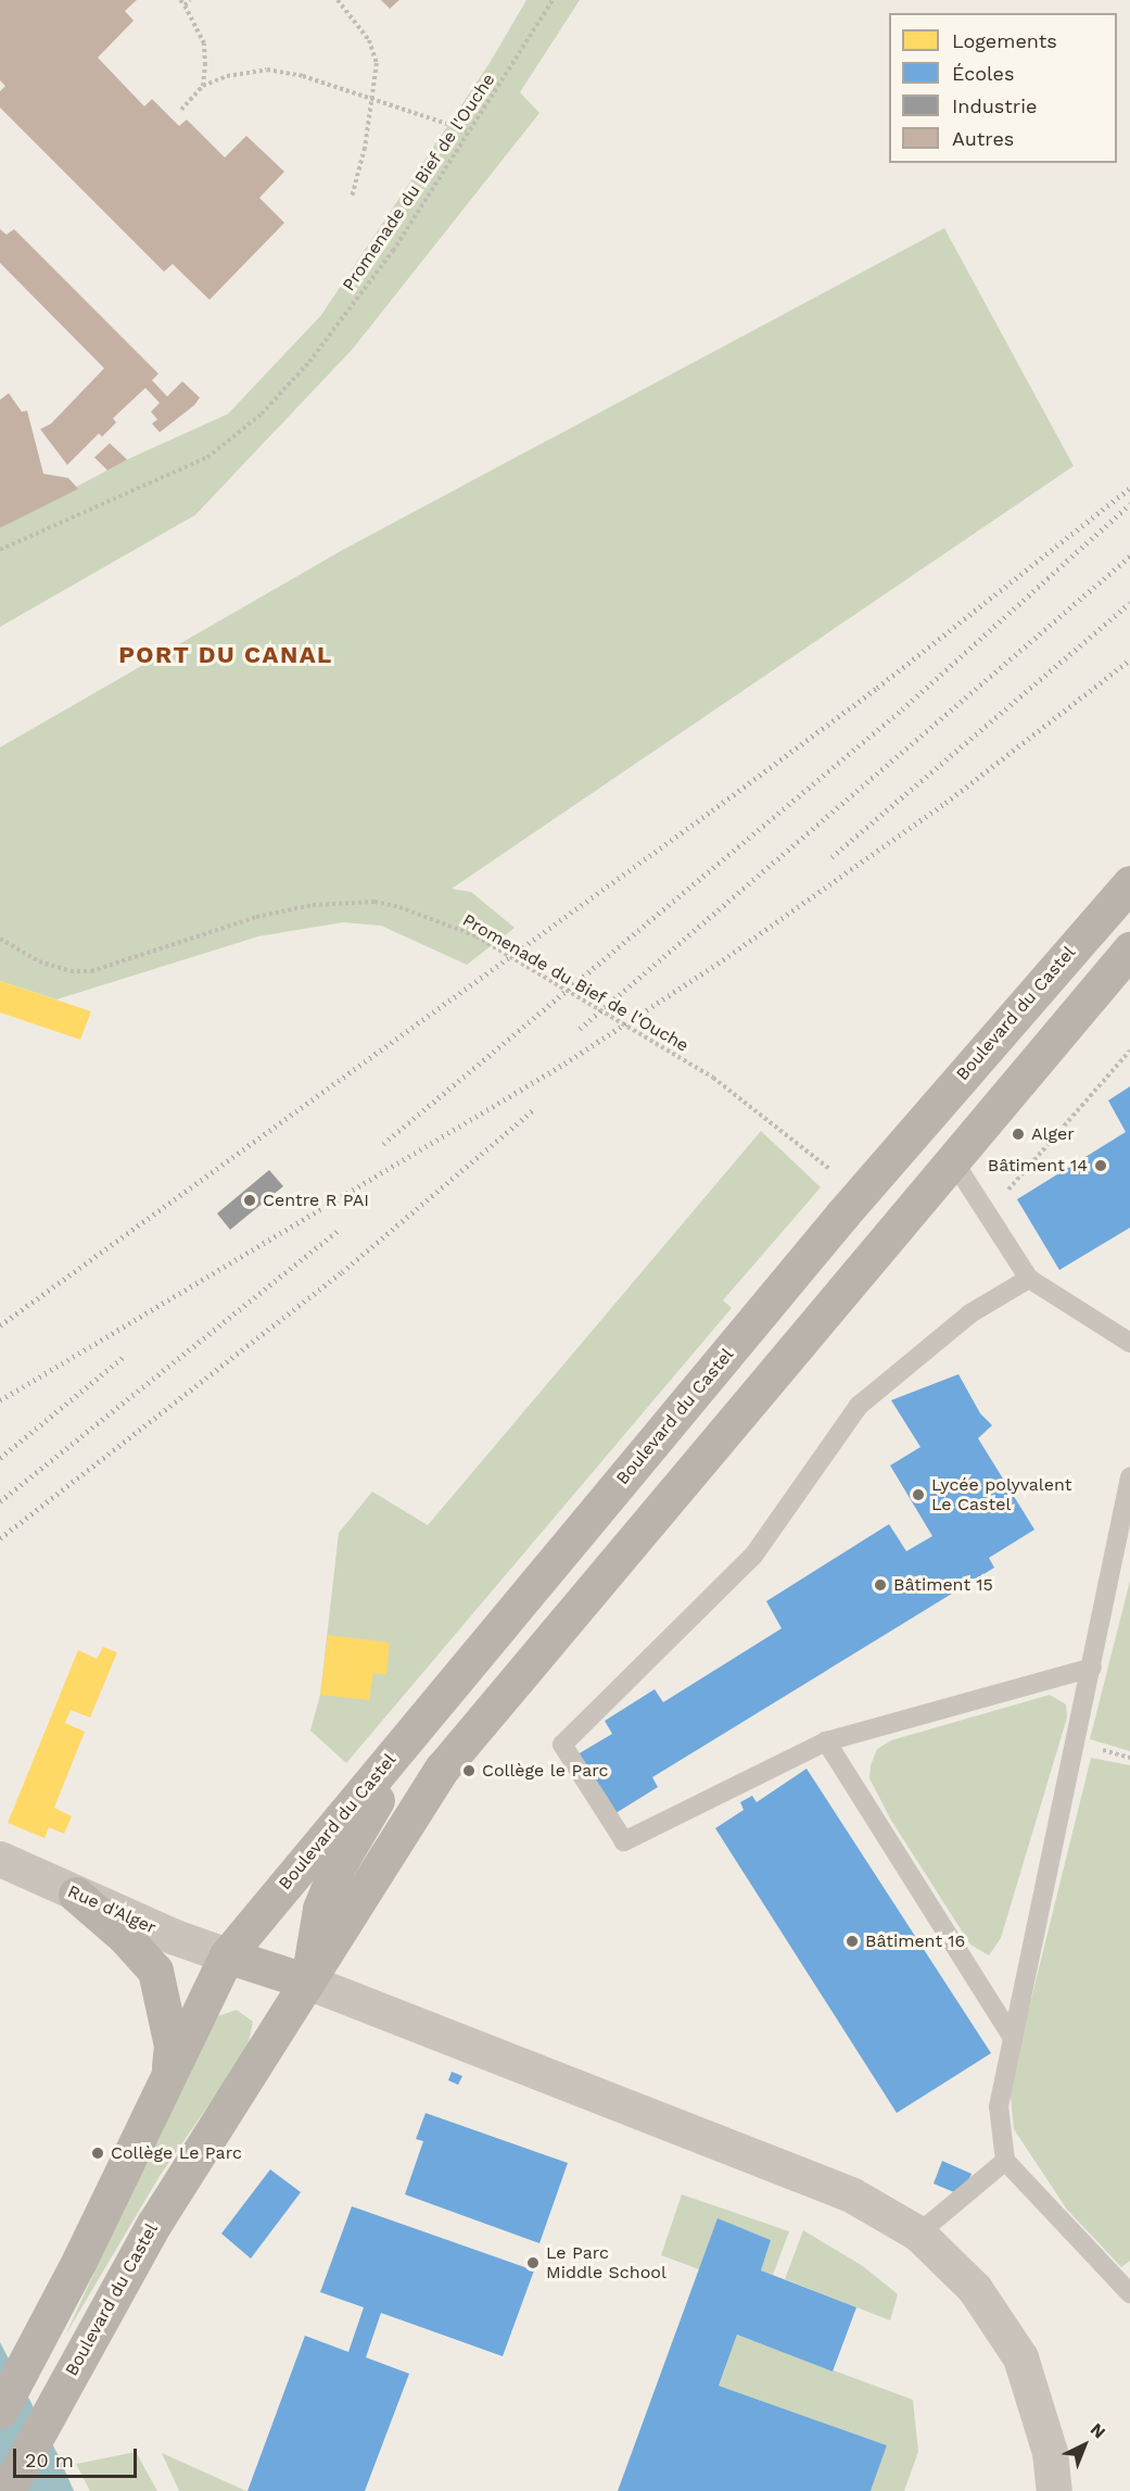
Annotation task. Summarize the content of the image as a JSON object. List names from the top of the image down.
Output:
{
  "streets": {
    "main road": ["Boulevard du Castel"],
    "street": ["Rue d'Alger"],
    "path": ["Promenade du Bief de l'Ouche"]
  },
  "crossings": [
    ["Boulevard du Castel", "Rue d'Alger"]
  ],
  "districts": ["PORT DU CANAL"],
  "places": [
    "Alger",
    "Bâtiment 14",
    "Centre R PAI",
    "Lycée polyvalent Le Castel",
    "Bâtiment 15",
    "Collège le Parc",
    "Bâtiment 16",
    "Collège Le Parc",
    "Le Parc Middle School"
  ],
  "legend": [
    "Logements",
    "Écoles",
    "Industrie",
    "Autres"
  ],
  "scale_bar": "20 m",
  "north": "top right"
}
